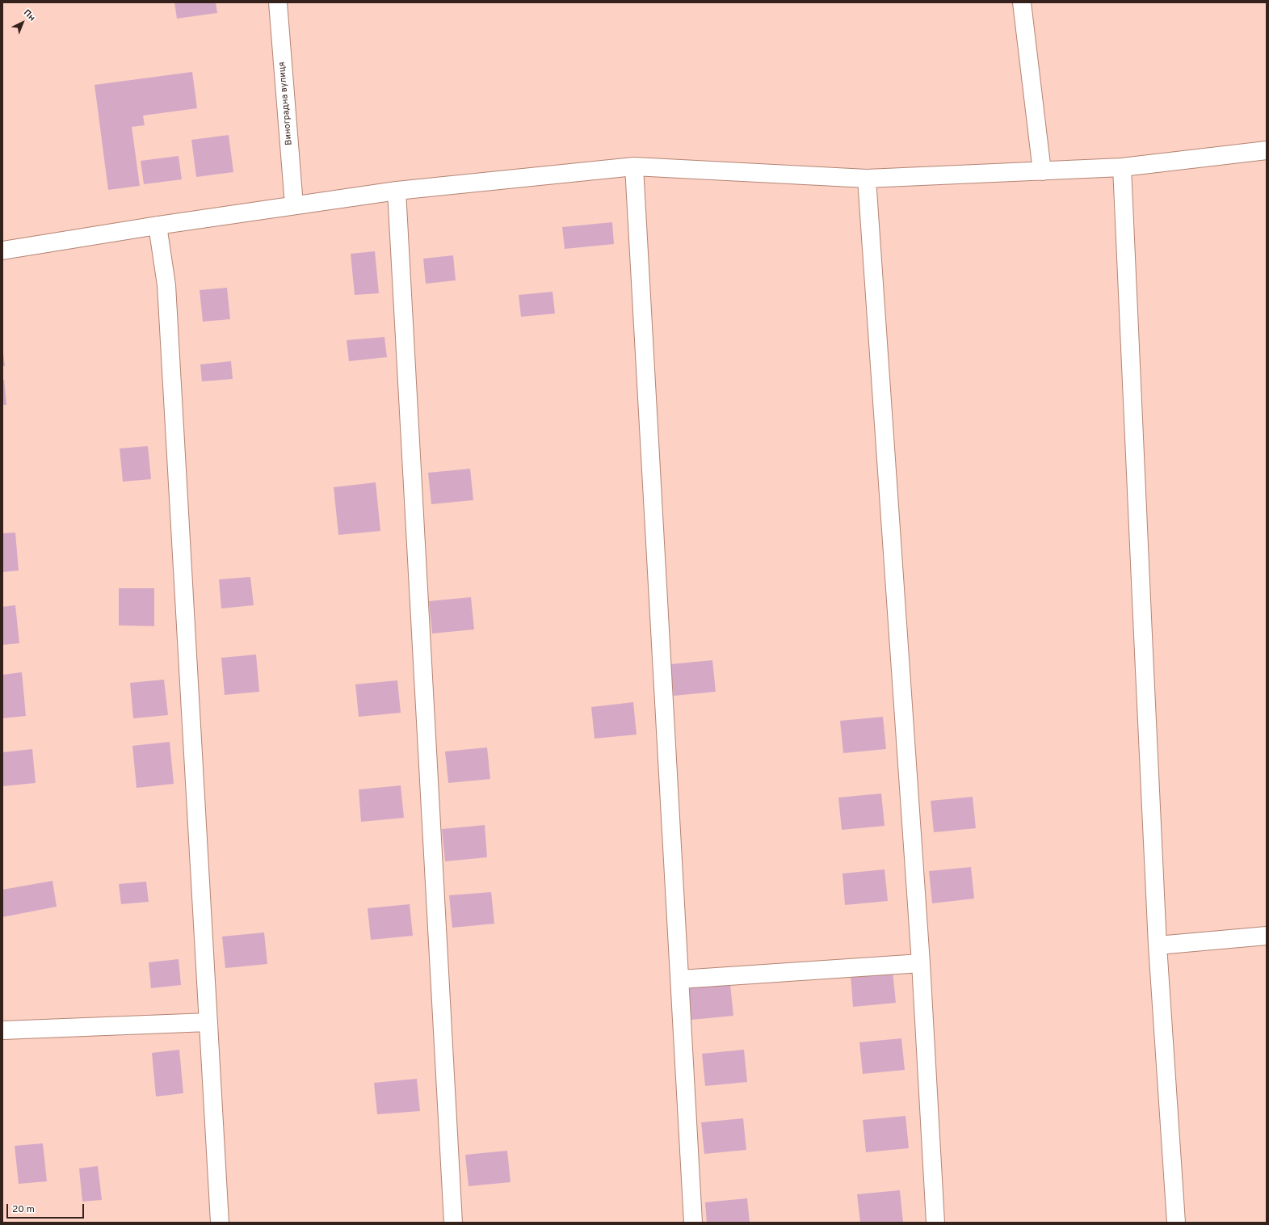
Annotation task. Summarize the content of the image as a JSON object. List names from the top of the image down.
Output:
{
  "streets": {
    "street": ["Виноградна вулиця"]
  },
  "scale_bar": "20 m",
  "north": "top right"
}
